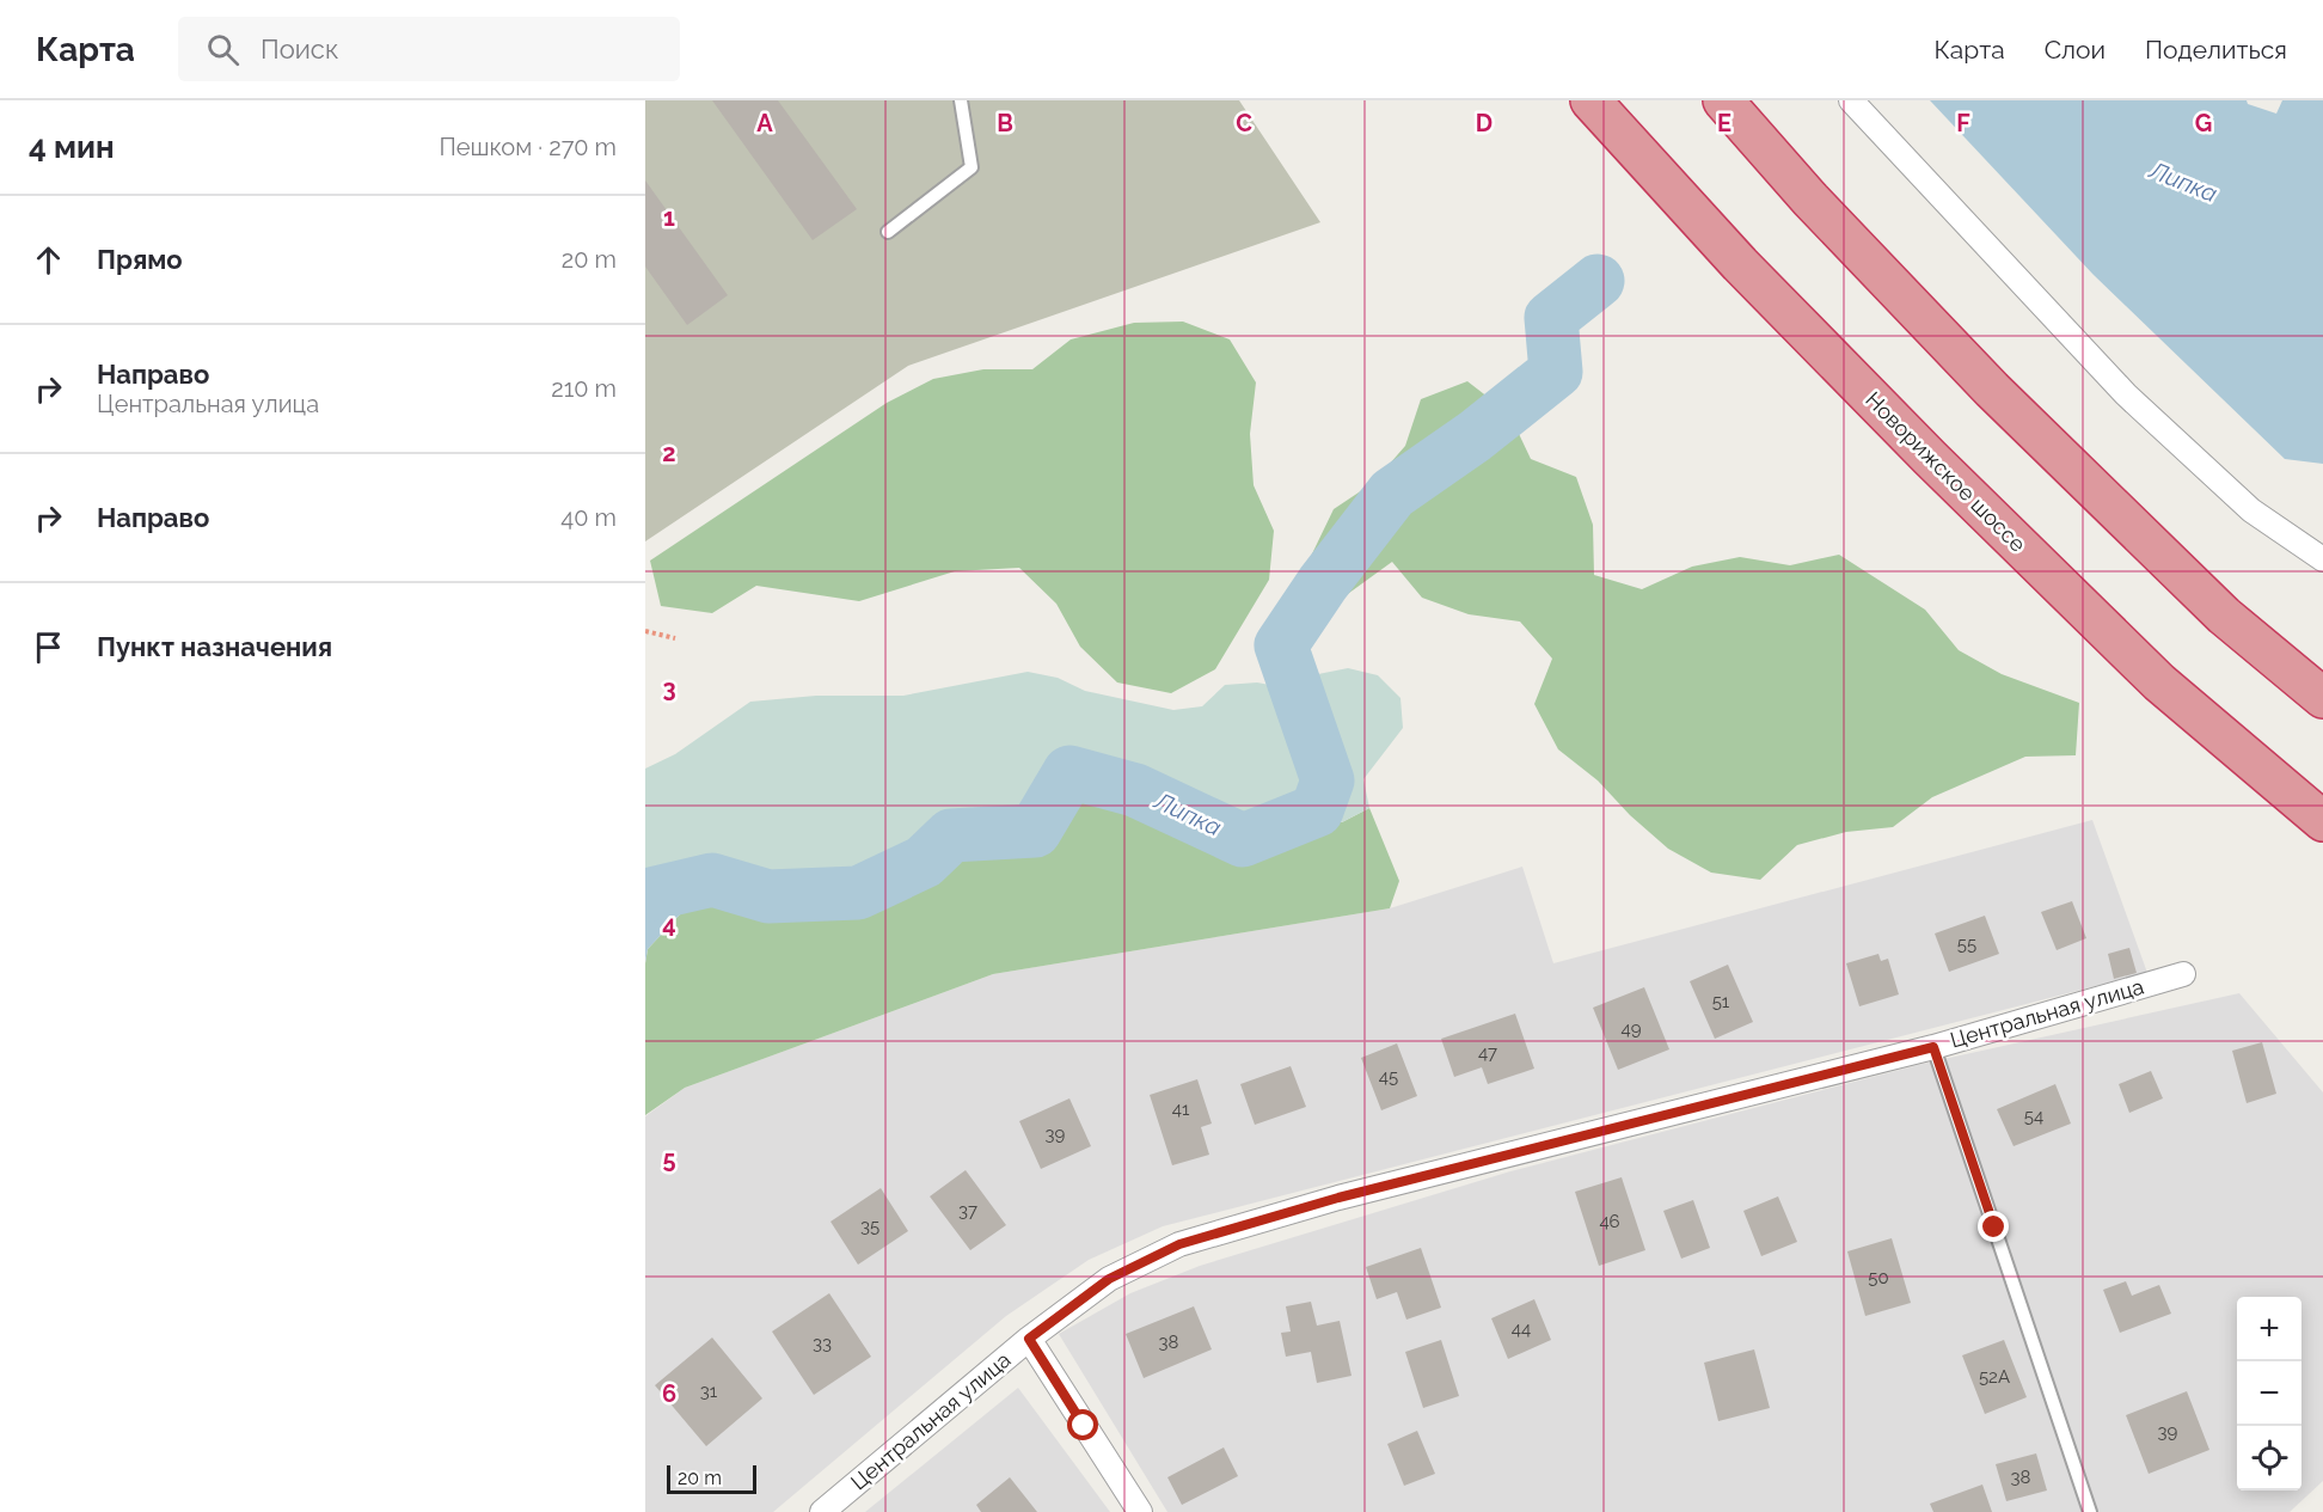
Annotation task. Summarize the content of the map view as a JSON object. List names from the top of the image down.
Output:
{
  "streets": {
    "highway": ["Новорижское шоссе"],
    "street": ["Центральная улица"]
  },
  "water": ["Липка"],
  "house_numbers": [
    "55",
    "51",
    "49",
    "47",
    "45",
    "41",
    "54",
    "39",
    "37",
    "46",
    "35",
    "50",
    "44",
    "38",
    "33",
    "52А",
    "31",
    "39",
    "38"
  ],
  "scale_bar": "20 m",
  "page": {
    "header": "Карта",
    "search": "Поиск",
    "nav": ["Карта", "Слои", "Поделиться"],
    "heading": ["4 мин", "Пешком · 270 m"],
    "list": [
      ["Прямо", "20 m"],
      ["Направо", "Центральная улица", "210 m"],
      ["Направо", "40 m"],
      "Пункт назначения"
    ],
    "map_buttons": ["+", "−"],
    "scale": "20 m"
  },
  "grid": {
    "columns": [
      "A",
      "B",
      "C",
      "D",
      "E",
      "F",
      "G"
    ],
    "rows": [
      "1",
      "2",
      "3",
      "4",
      "5",
      "6"
    ]
  }
}
